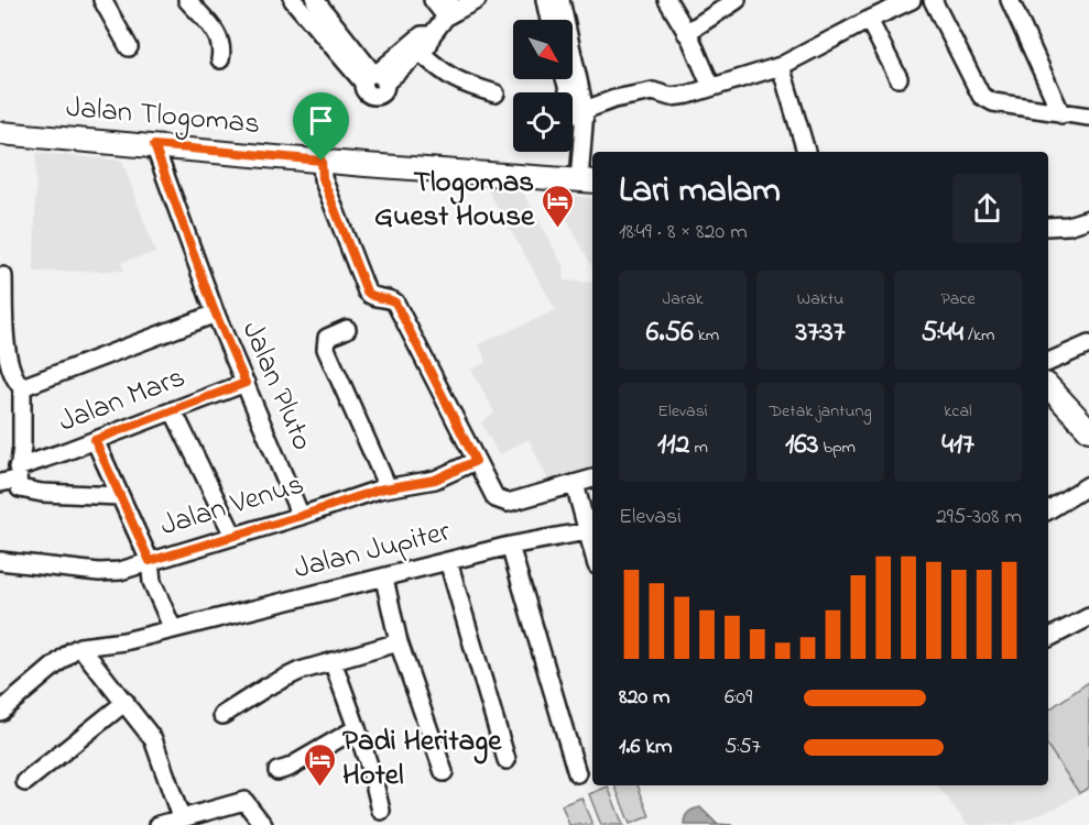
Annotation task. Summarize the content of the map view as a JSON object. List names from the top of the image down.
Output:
{
  "streets": {
    "main road": ["Jalan Tlogomas"],
    "street": [
      "Jalan Pluto",
      "Jalan Mars",
      "Jalan Venus",
      "Jalan Jupiter"
    ]
  },
  "crossings": [
    ["Jalan Tlogomas", "Jalan Pluto"],
    ["Jalan Pluto", "Jalan Mars"],
    ["Jalan Pluto", "Jalan Venus"]
  ],
  "places": {
    "hotel": ["Tlogomas Guest House", "Padi Heritage Hotel"]
  },
  "north": "bottom right",
  "page": {
    "heading": ["Lari malam", "18:49 · 8 × 820 m"],
    "stats": [
      ["Jarak", "6.56 km"],
      ["Waktu", "37:37"],
      ["Pace", "5:44 /km"],
      ["Elevasi", "112 m"],
      ["Detak jantung", "163 bpm"],
      ["kcal", "417"]
    ],
    "chart": ["Elevasi", "295–308 m"],
    "list": [
      {
        "name": "820 m",
        "note": "6:09"
      },
      {
        "name": "1.6 km",
        "note": "5:57"
      }
    ]
  }
}
